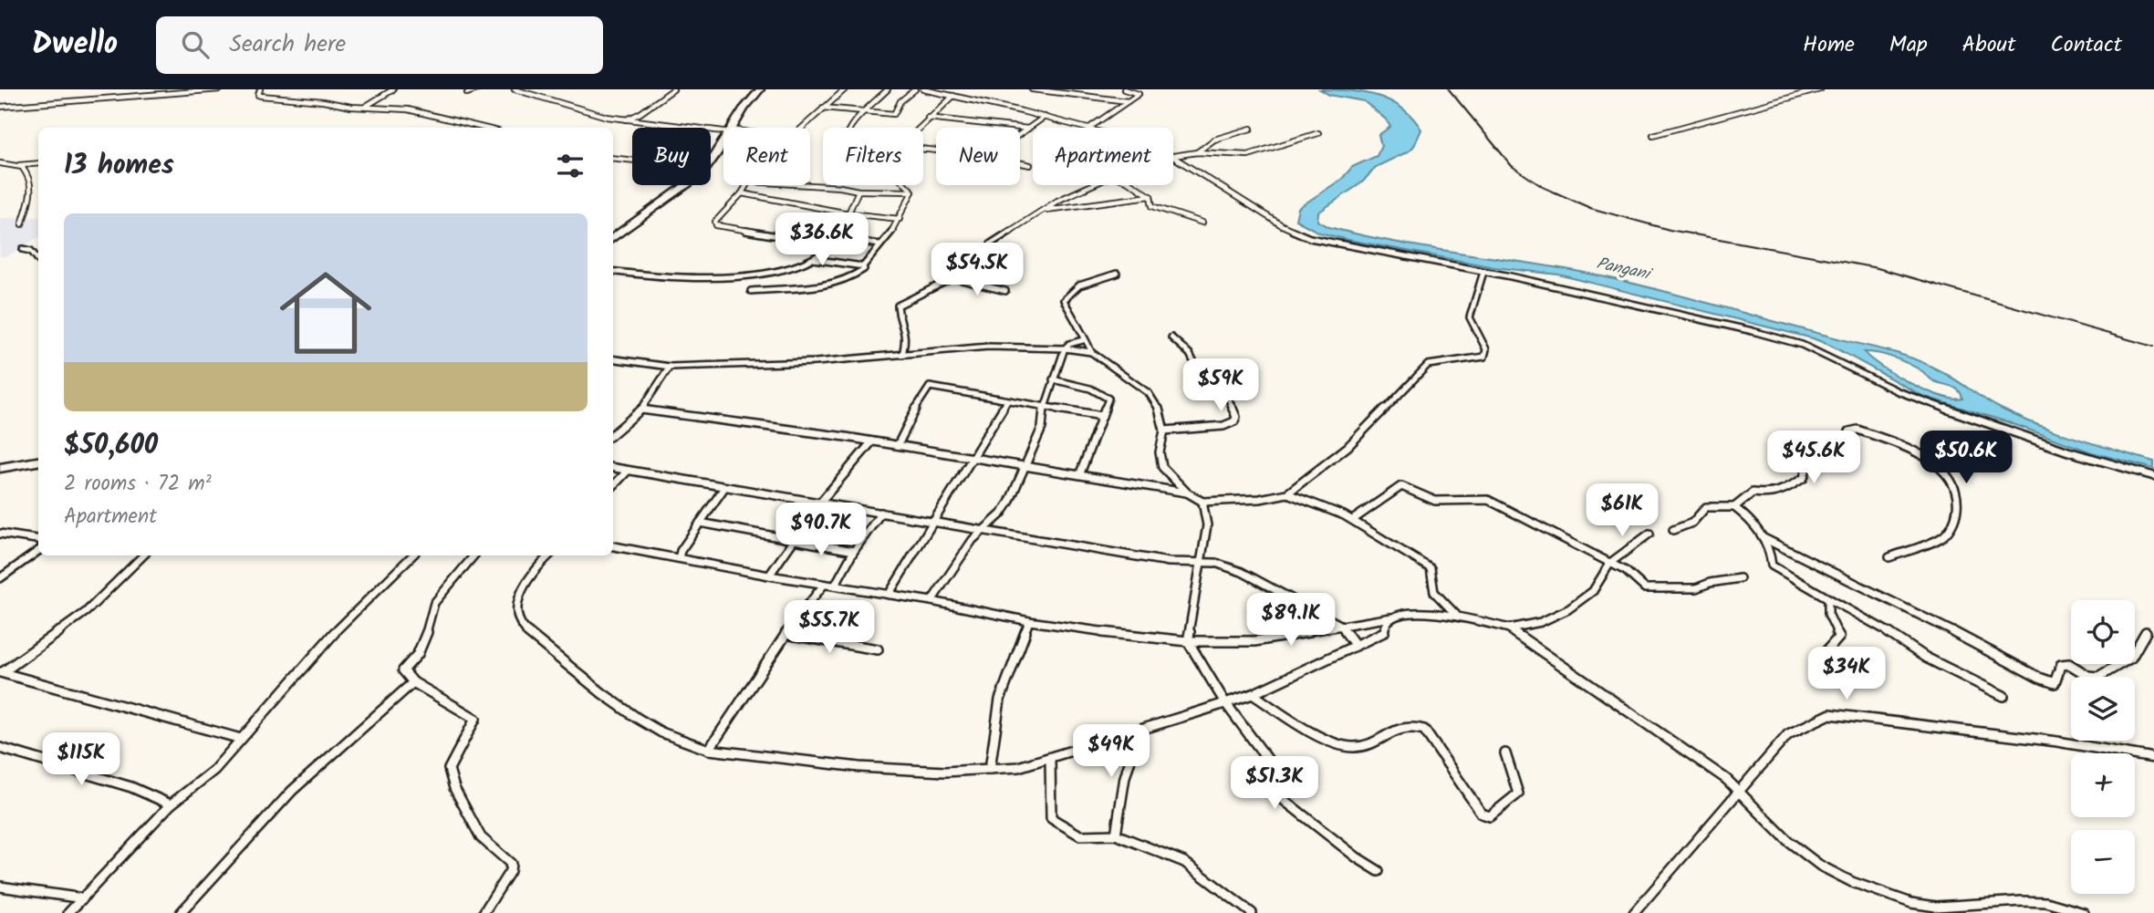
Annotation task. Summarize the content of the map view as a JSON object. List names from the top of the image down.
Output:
{
  "water": ["Pangani"],
  "page": {
    "header": "Dwello",
    "search": "Search here",
    "nav": [
      "Home",
      "Map",
      "About",
      "Contact"
    ],
    "chip": [
      "Buy",
      "Rent",
      "Filters",
      "New",
      "Apartment"
    ],
    "heading": "13 homes",
    "list": [
      {
        "name": "$50,600",
        "note": "2 rooms · 72 m² · Apartment"
      }
    ],
    "price": [
      "$36.6K",
      "$54.5K",
      "$59K",
      "$45.6K",
      "$50.6K",
      "$61K",
      "$90.7K",
      "$89.1K",
      "$55.7K",
      "$34K",
      "$49K",
      "$115K",
      "$51.3K"
    ],
    "map_buttons": ["+", "−"]
  }
}
